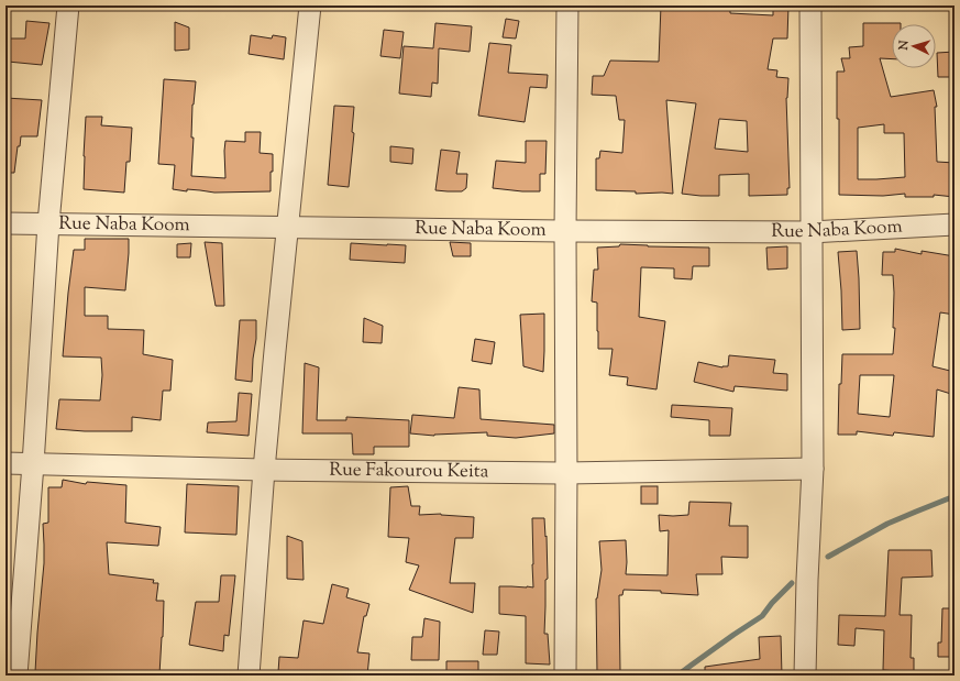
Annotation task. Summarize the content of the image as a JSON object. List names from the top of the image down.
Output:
{
  "streets": {
    "street": ["Rue Naba Koom", "Rue Fakourou Keita"]
  },
  "north": "left"
}
